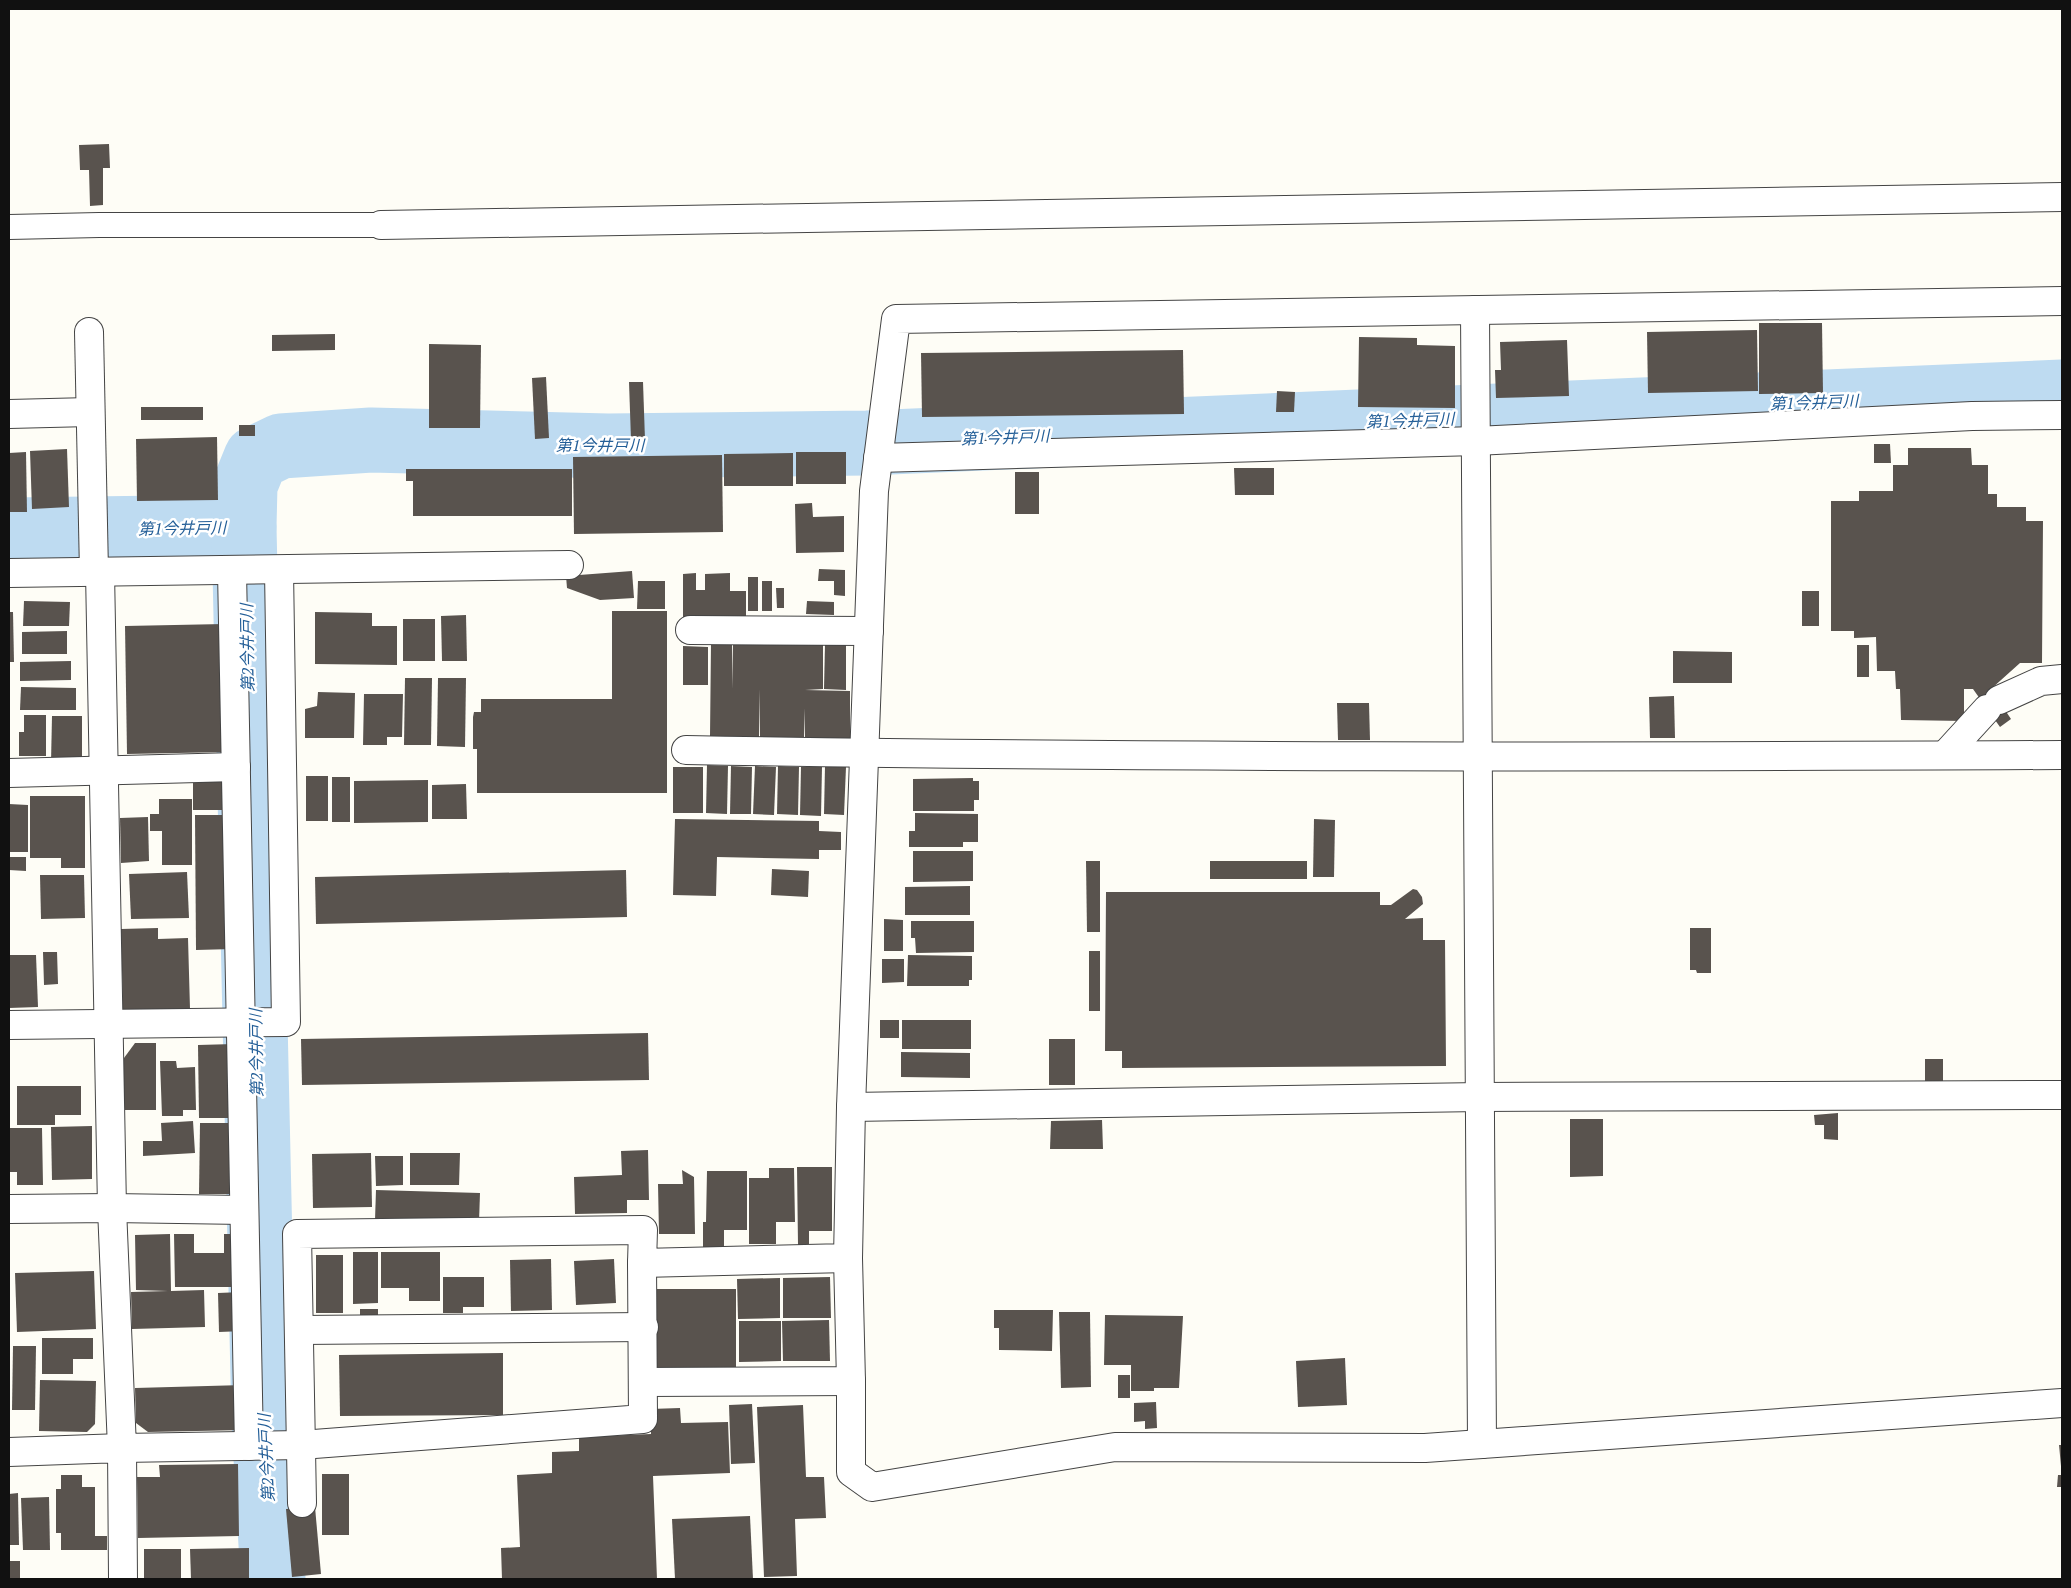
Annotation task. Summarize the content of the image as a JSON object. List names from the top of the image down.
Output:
{
  "water": ["第1今井戸川", "第2今井戸川"]
}
